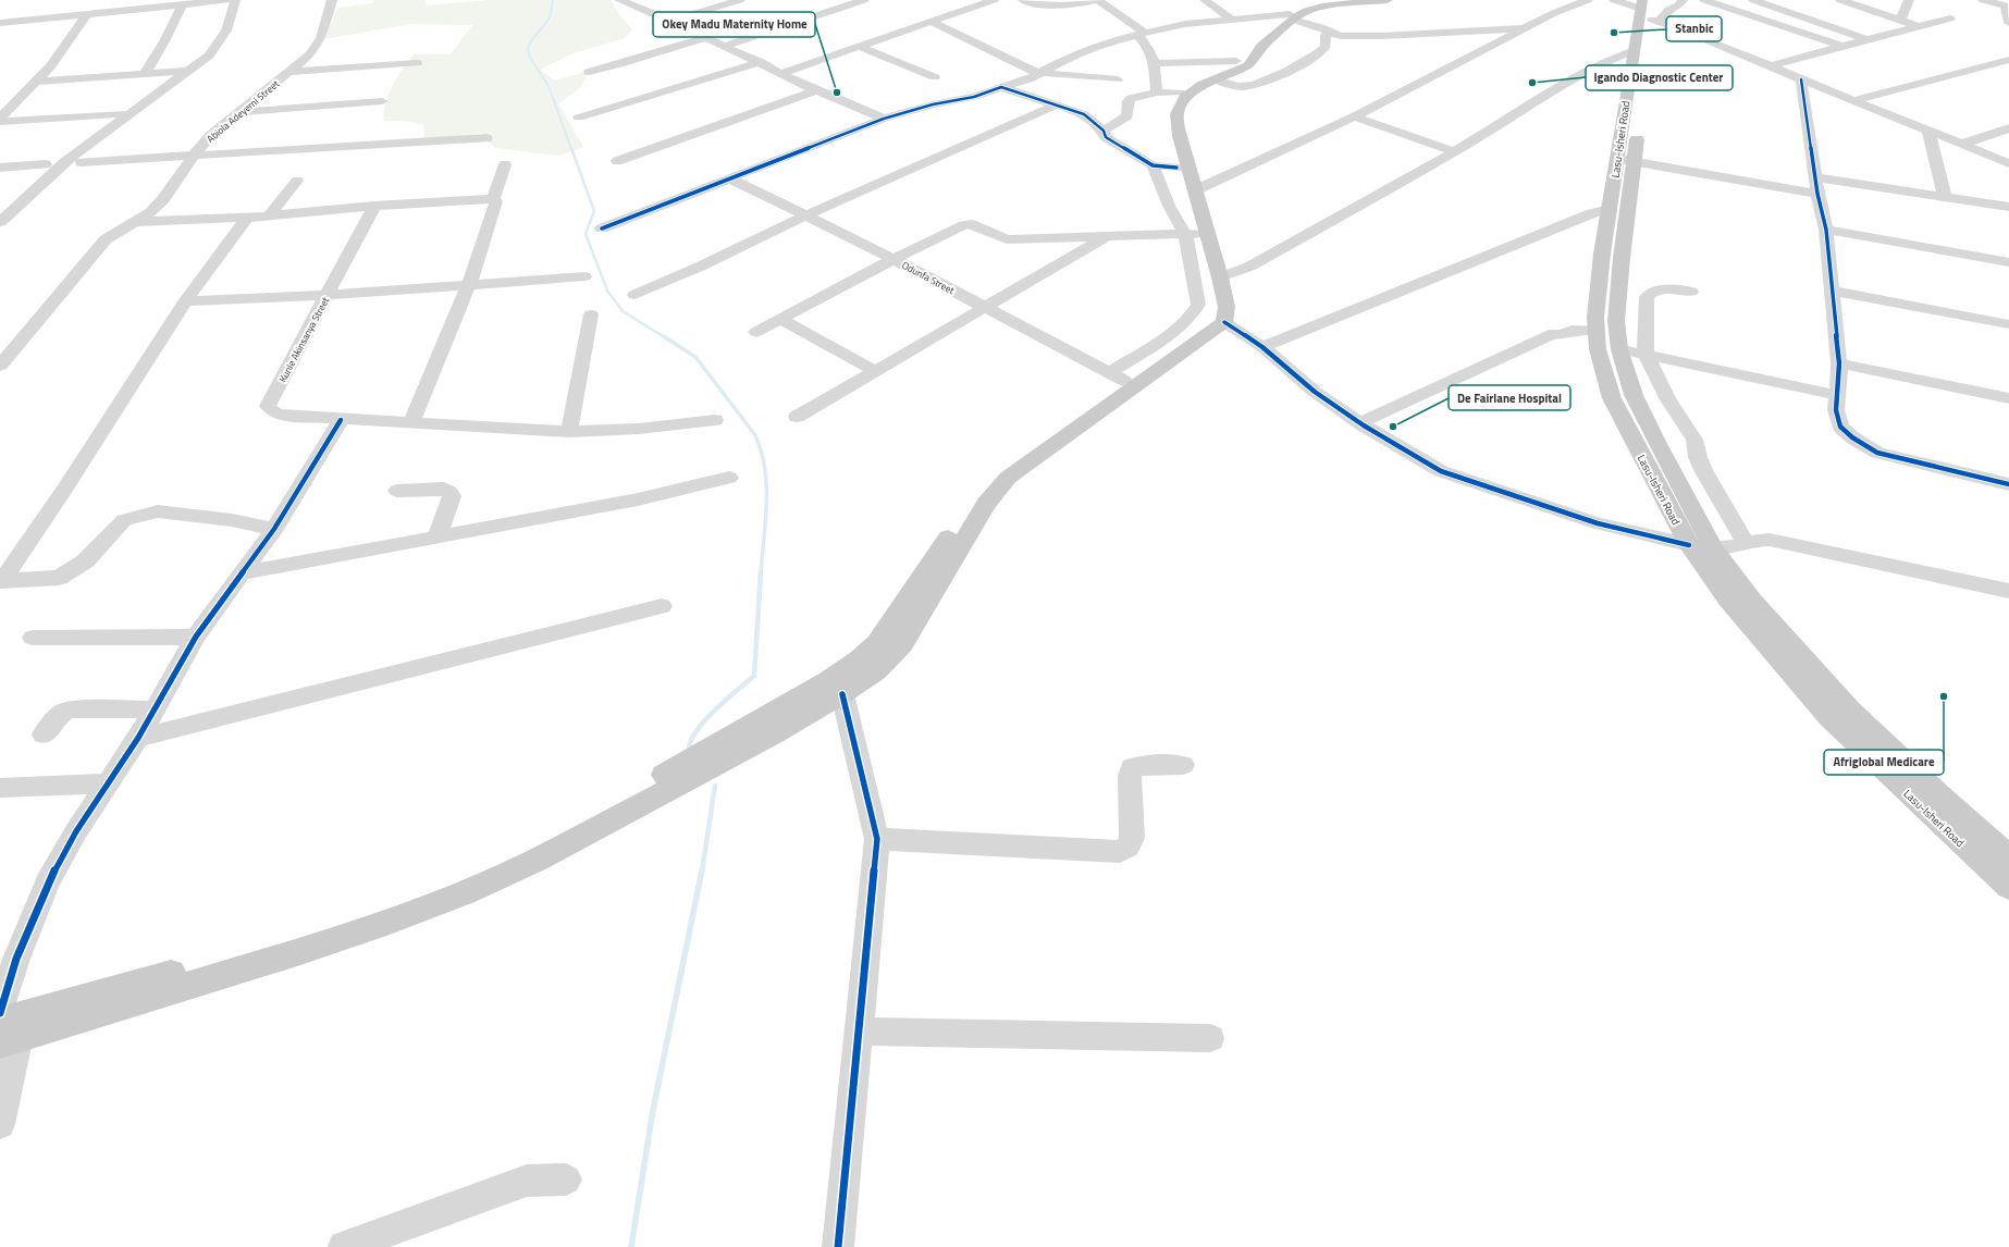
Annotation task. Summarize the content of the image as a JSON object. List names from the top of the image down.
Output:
{
  "streets": {
    "main road": ["Lasu-Isheri Road"],
    "street": ["Abiola Adeyemi Street", "Odunfa Street", "Kunle Akinsanya Street"]
  },
  "places": [
    "Stanbic",
    "Igando Diagnostic Center",
    "Okey Madu Maternity Home",
    "De Fairlane Hospital",
    "Afriglobal Medicare"
  ]
}
